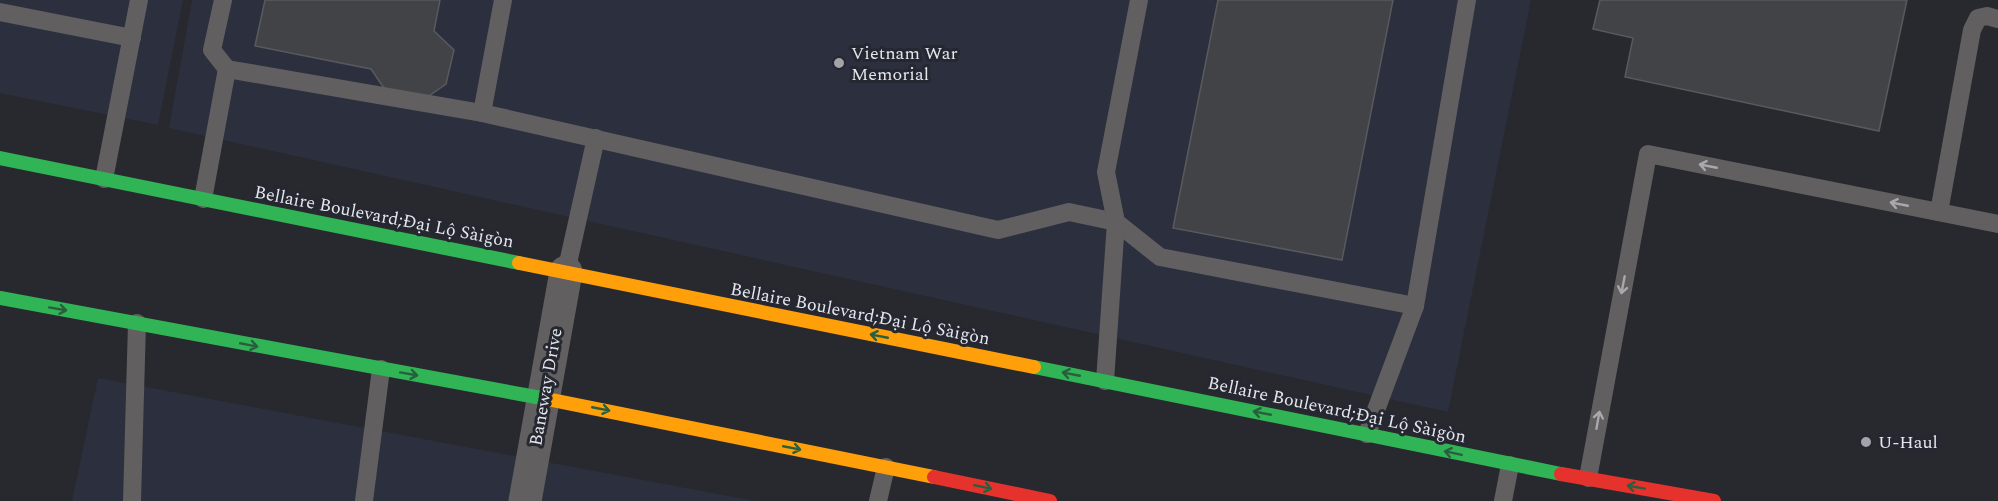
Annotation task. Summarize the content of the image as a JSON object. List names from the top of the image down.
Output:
{
  "streets": {
    "main road": ["Bellaire Boulevard;Đại Lộ Sàigòn"],
    "street": ["Baneway Drive"]
  },
  "crossings": [
    ["Bellaire Boulevard;Đại Lộ Sàigòn", "Baneway Drive"]
  ],
  "one_way": ["Bellaire Boulevard;Đại Lộ Sàigòn"],
  "places": ["Vietnam War Memorial", "U-Haul"]
}
